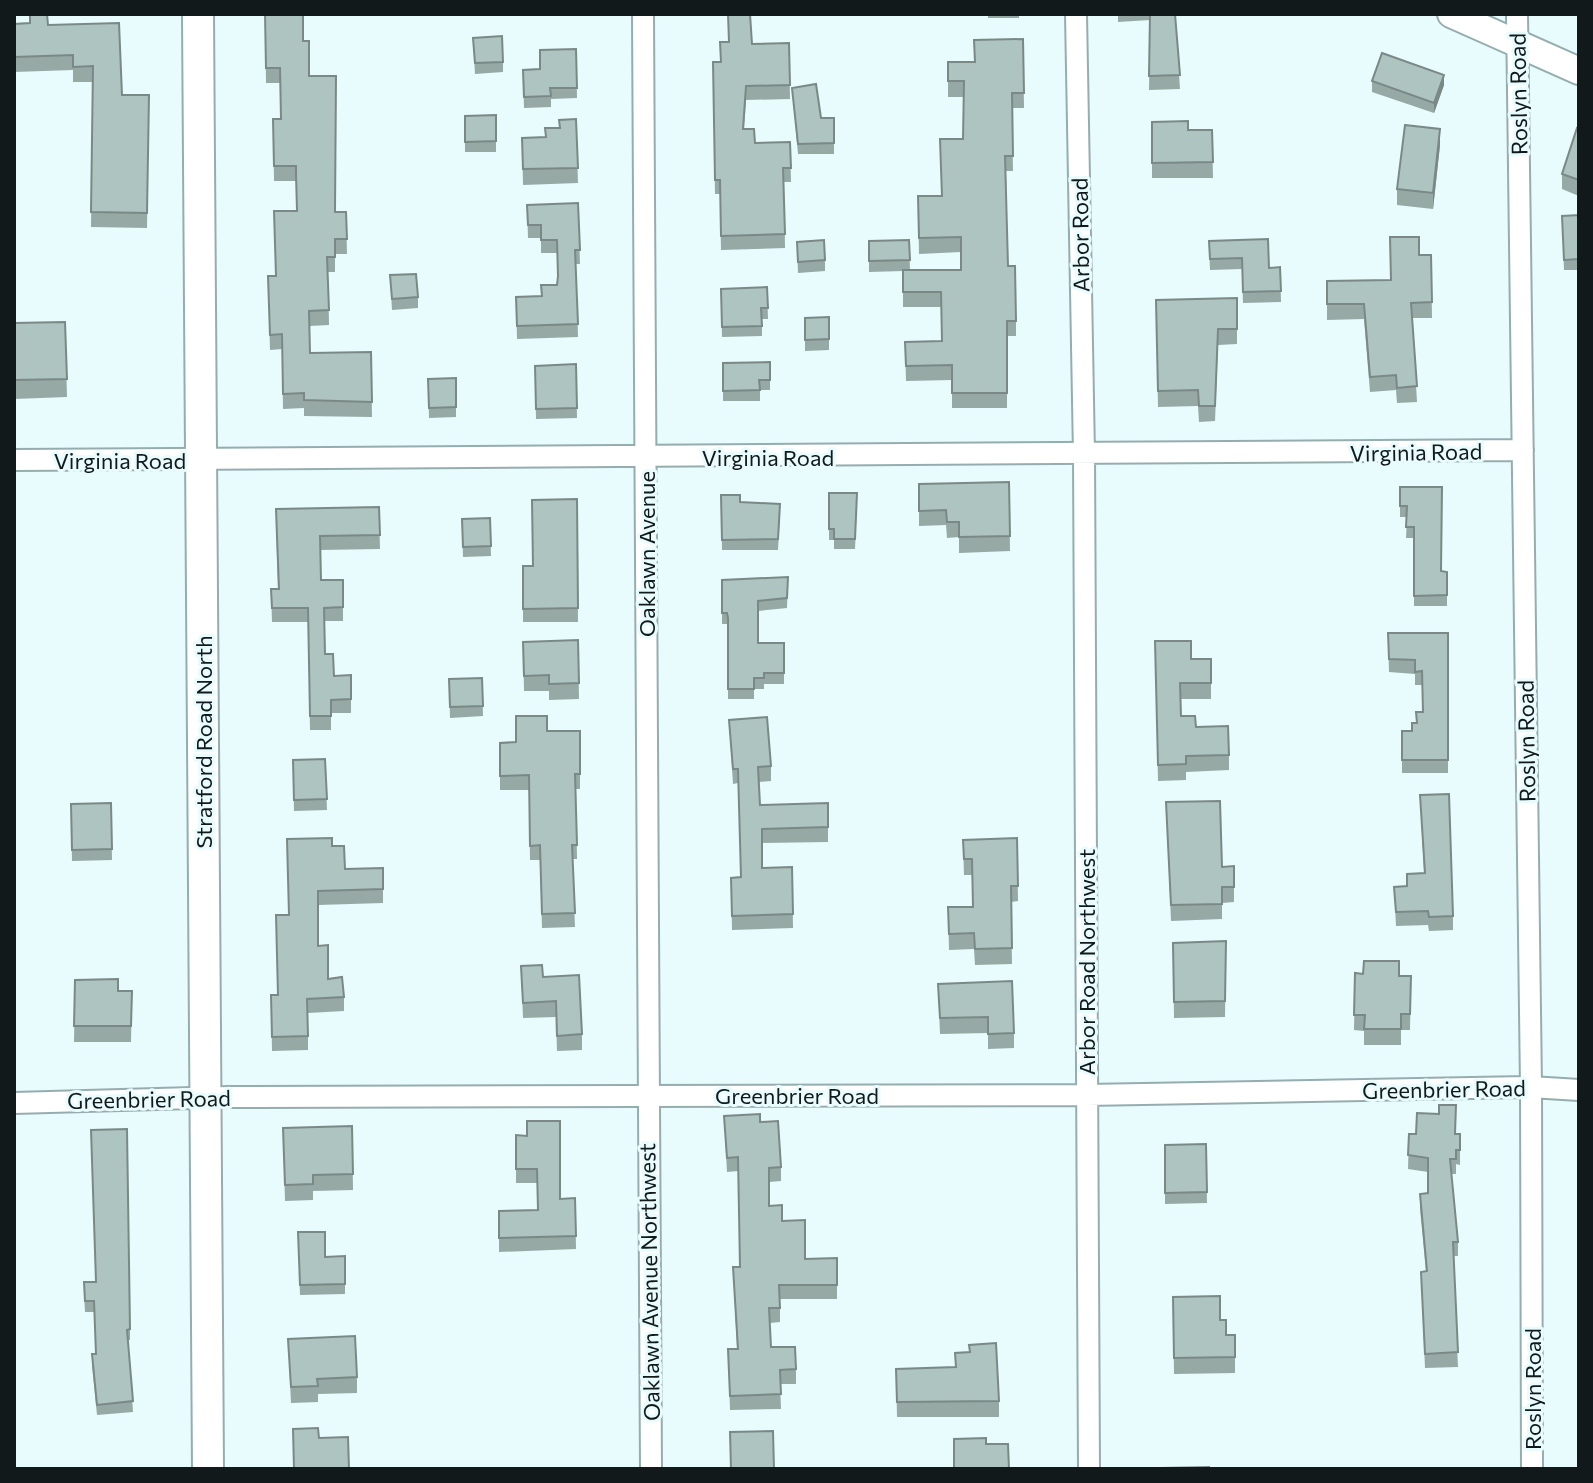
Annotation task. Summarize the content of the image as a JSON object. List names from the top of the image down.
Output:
{
  "streets": {
    "main road": ["Stratford Road North"],
    "street": [
      "Roslyn Road",
      "Arbor Road",
      "Virginia Road",
      "Oaklawn Avenue",
      "Arbor Road Northwest",
      "Greenbrier Road",
      "Oaklawn Avenue Northwest"
    ]
  },
  "crossings": [
    ["Roslyn Road", "Virginia Road"],
    ["Roslyn Road", "Greenbrier Road"],
    ["Arbor Road", "Virginia Road"],
    ["Arbor Road", "Arbor Road Northwest"],
    ["Virginia Road", "Oaklawn Avenue"],
    ["Virginia Road", "Stratford Road North"],
    ["Virginia Road", "Arbor Road Northwest"],
    ["Oaklawn Avenue", "Greenbrier Road"],
    ["Oaklawn Avenue", "Oaklawn Avenue Northwest"],
    ["Stratford Road North", "Greenbrier Road"],
    ["Arbor Road Northwest", "Greenbrier Road"],
    ["Greenbrier Road", "Oaklawn Avenue Northwest"]
  ]
}
